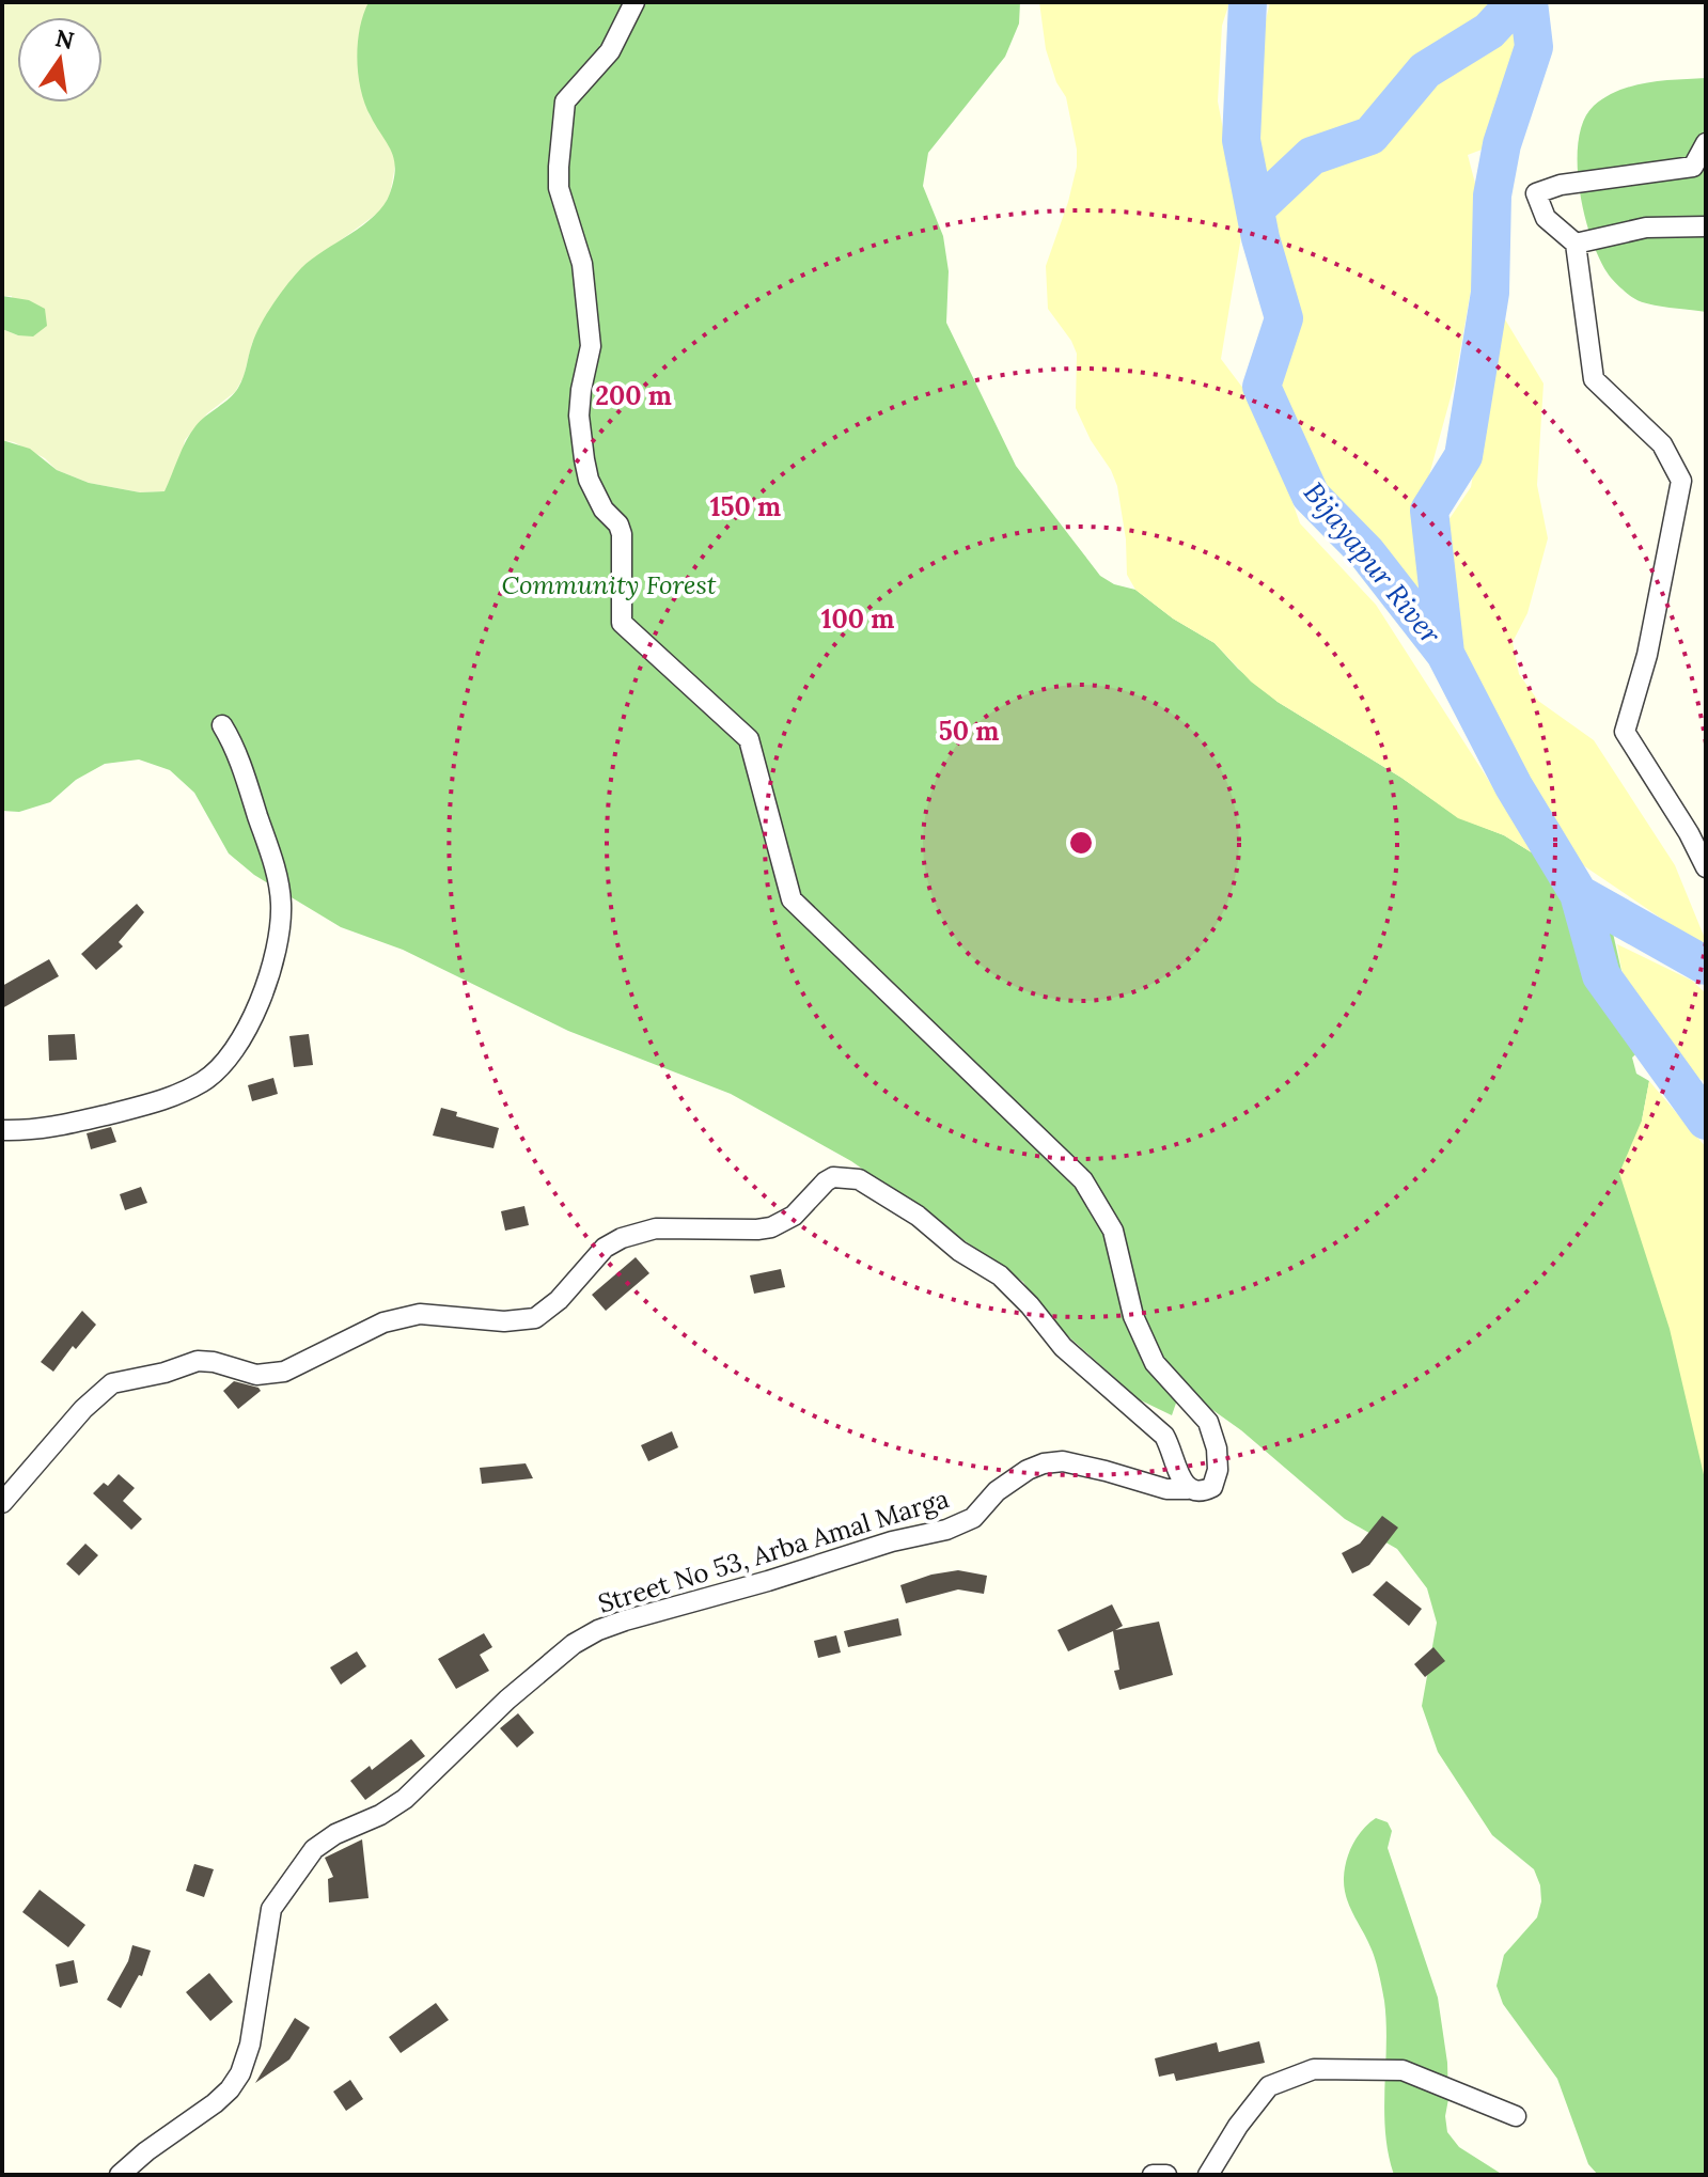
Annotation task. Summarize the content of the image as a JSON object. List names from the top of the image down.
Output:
{
  "streets": {
    "street": ["Street No 53, Arba Amal Marga"]
  },
  "water": ["Bijayapur River"],
  "parks": ["Community Forest"],
  "north": "top",
  "rings": [
    "200 m",
    "150 m",
    "100 m",
    "50 m"
  ]
}
